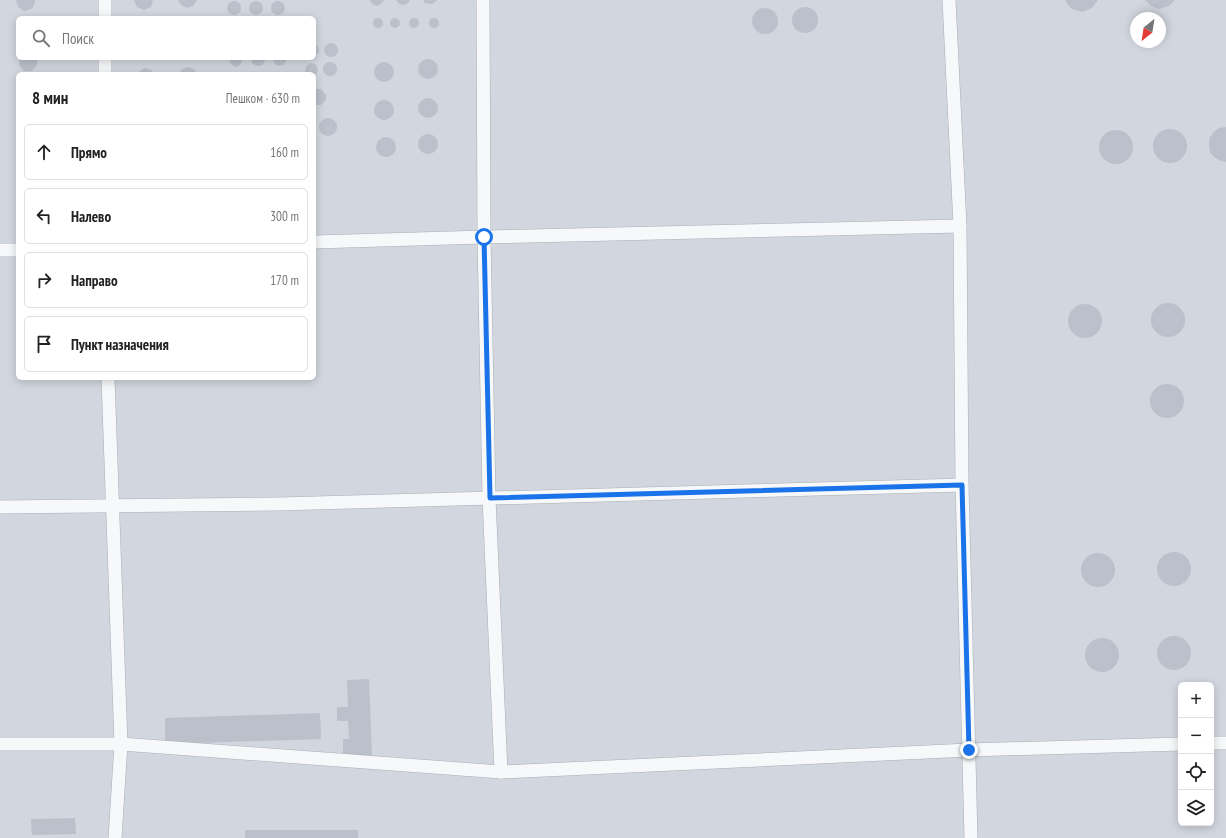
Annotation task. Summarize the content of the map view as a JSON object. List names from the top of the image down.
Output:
{
  "north": "bottom left",
  "page": {
    "search": "Поиск",
    "heading": ["8 мин", "Пешком · 630 m"],
    "list": [
      ["Прямо", "160 m"],
      ["Налево", "300 m"],
      ["Направо", "170 m"],
      "Пункт назначения"
    ],
    "map_buttons": ["+", "−"]
  }
}
